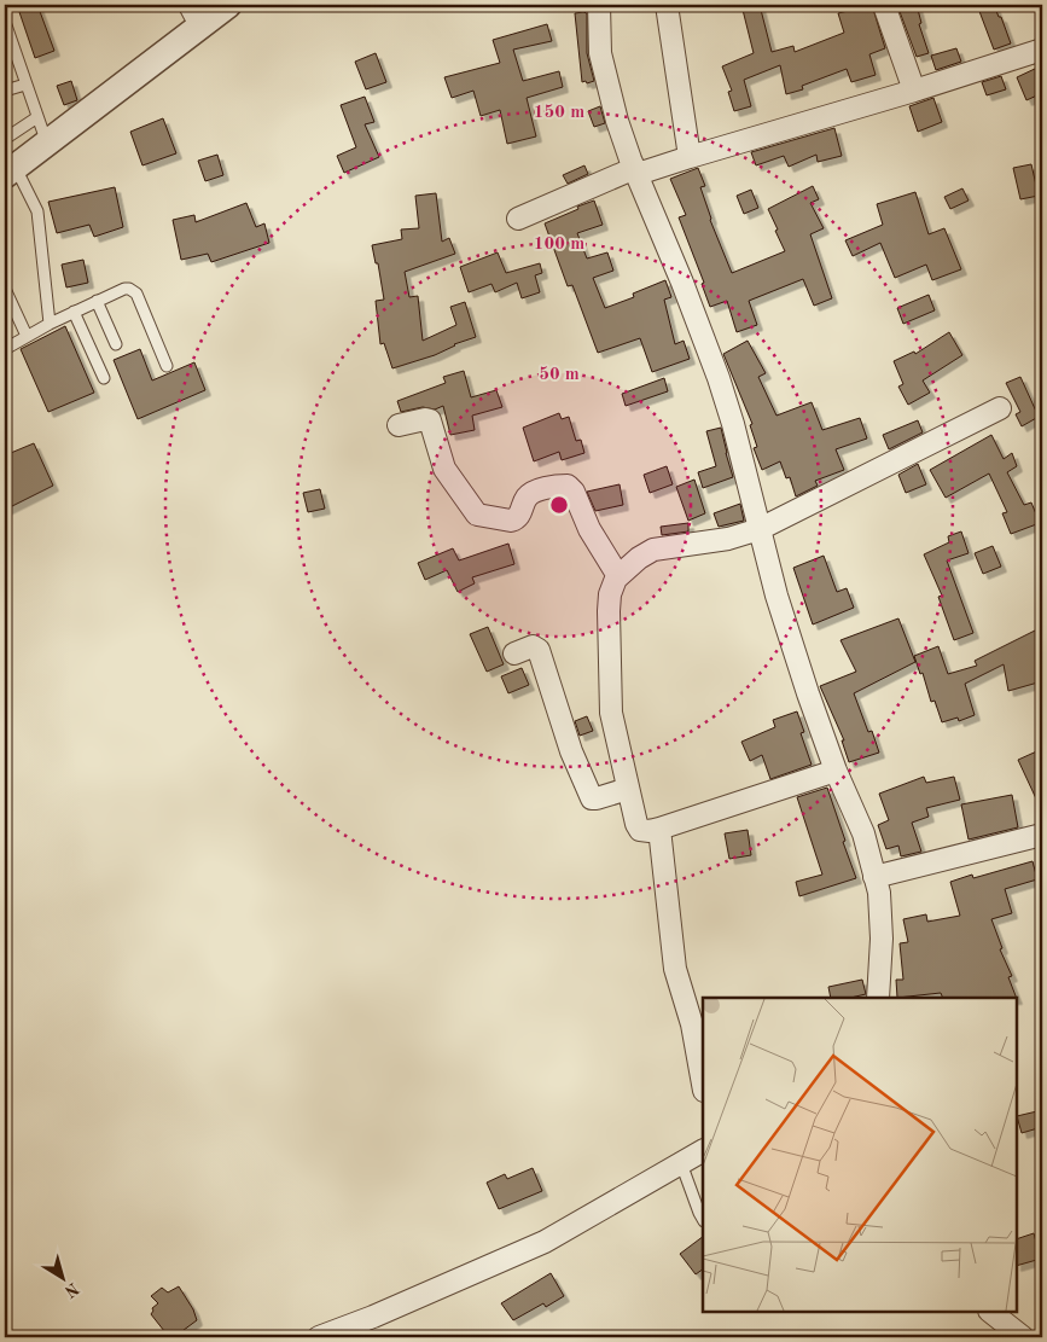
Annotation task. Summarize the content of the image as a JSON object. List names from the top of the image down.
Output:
{
  "north": "bottom right",
  "rings": ["150 m", "100 m", "50 m"]
}
